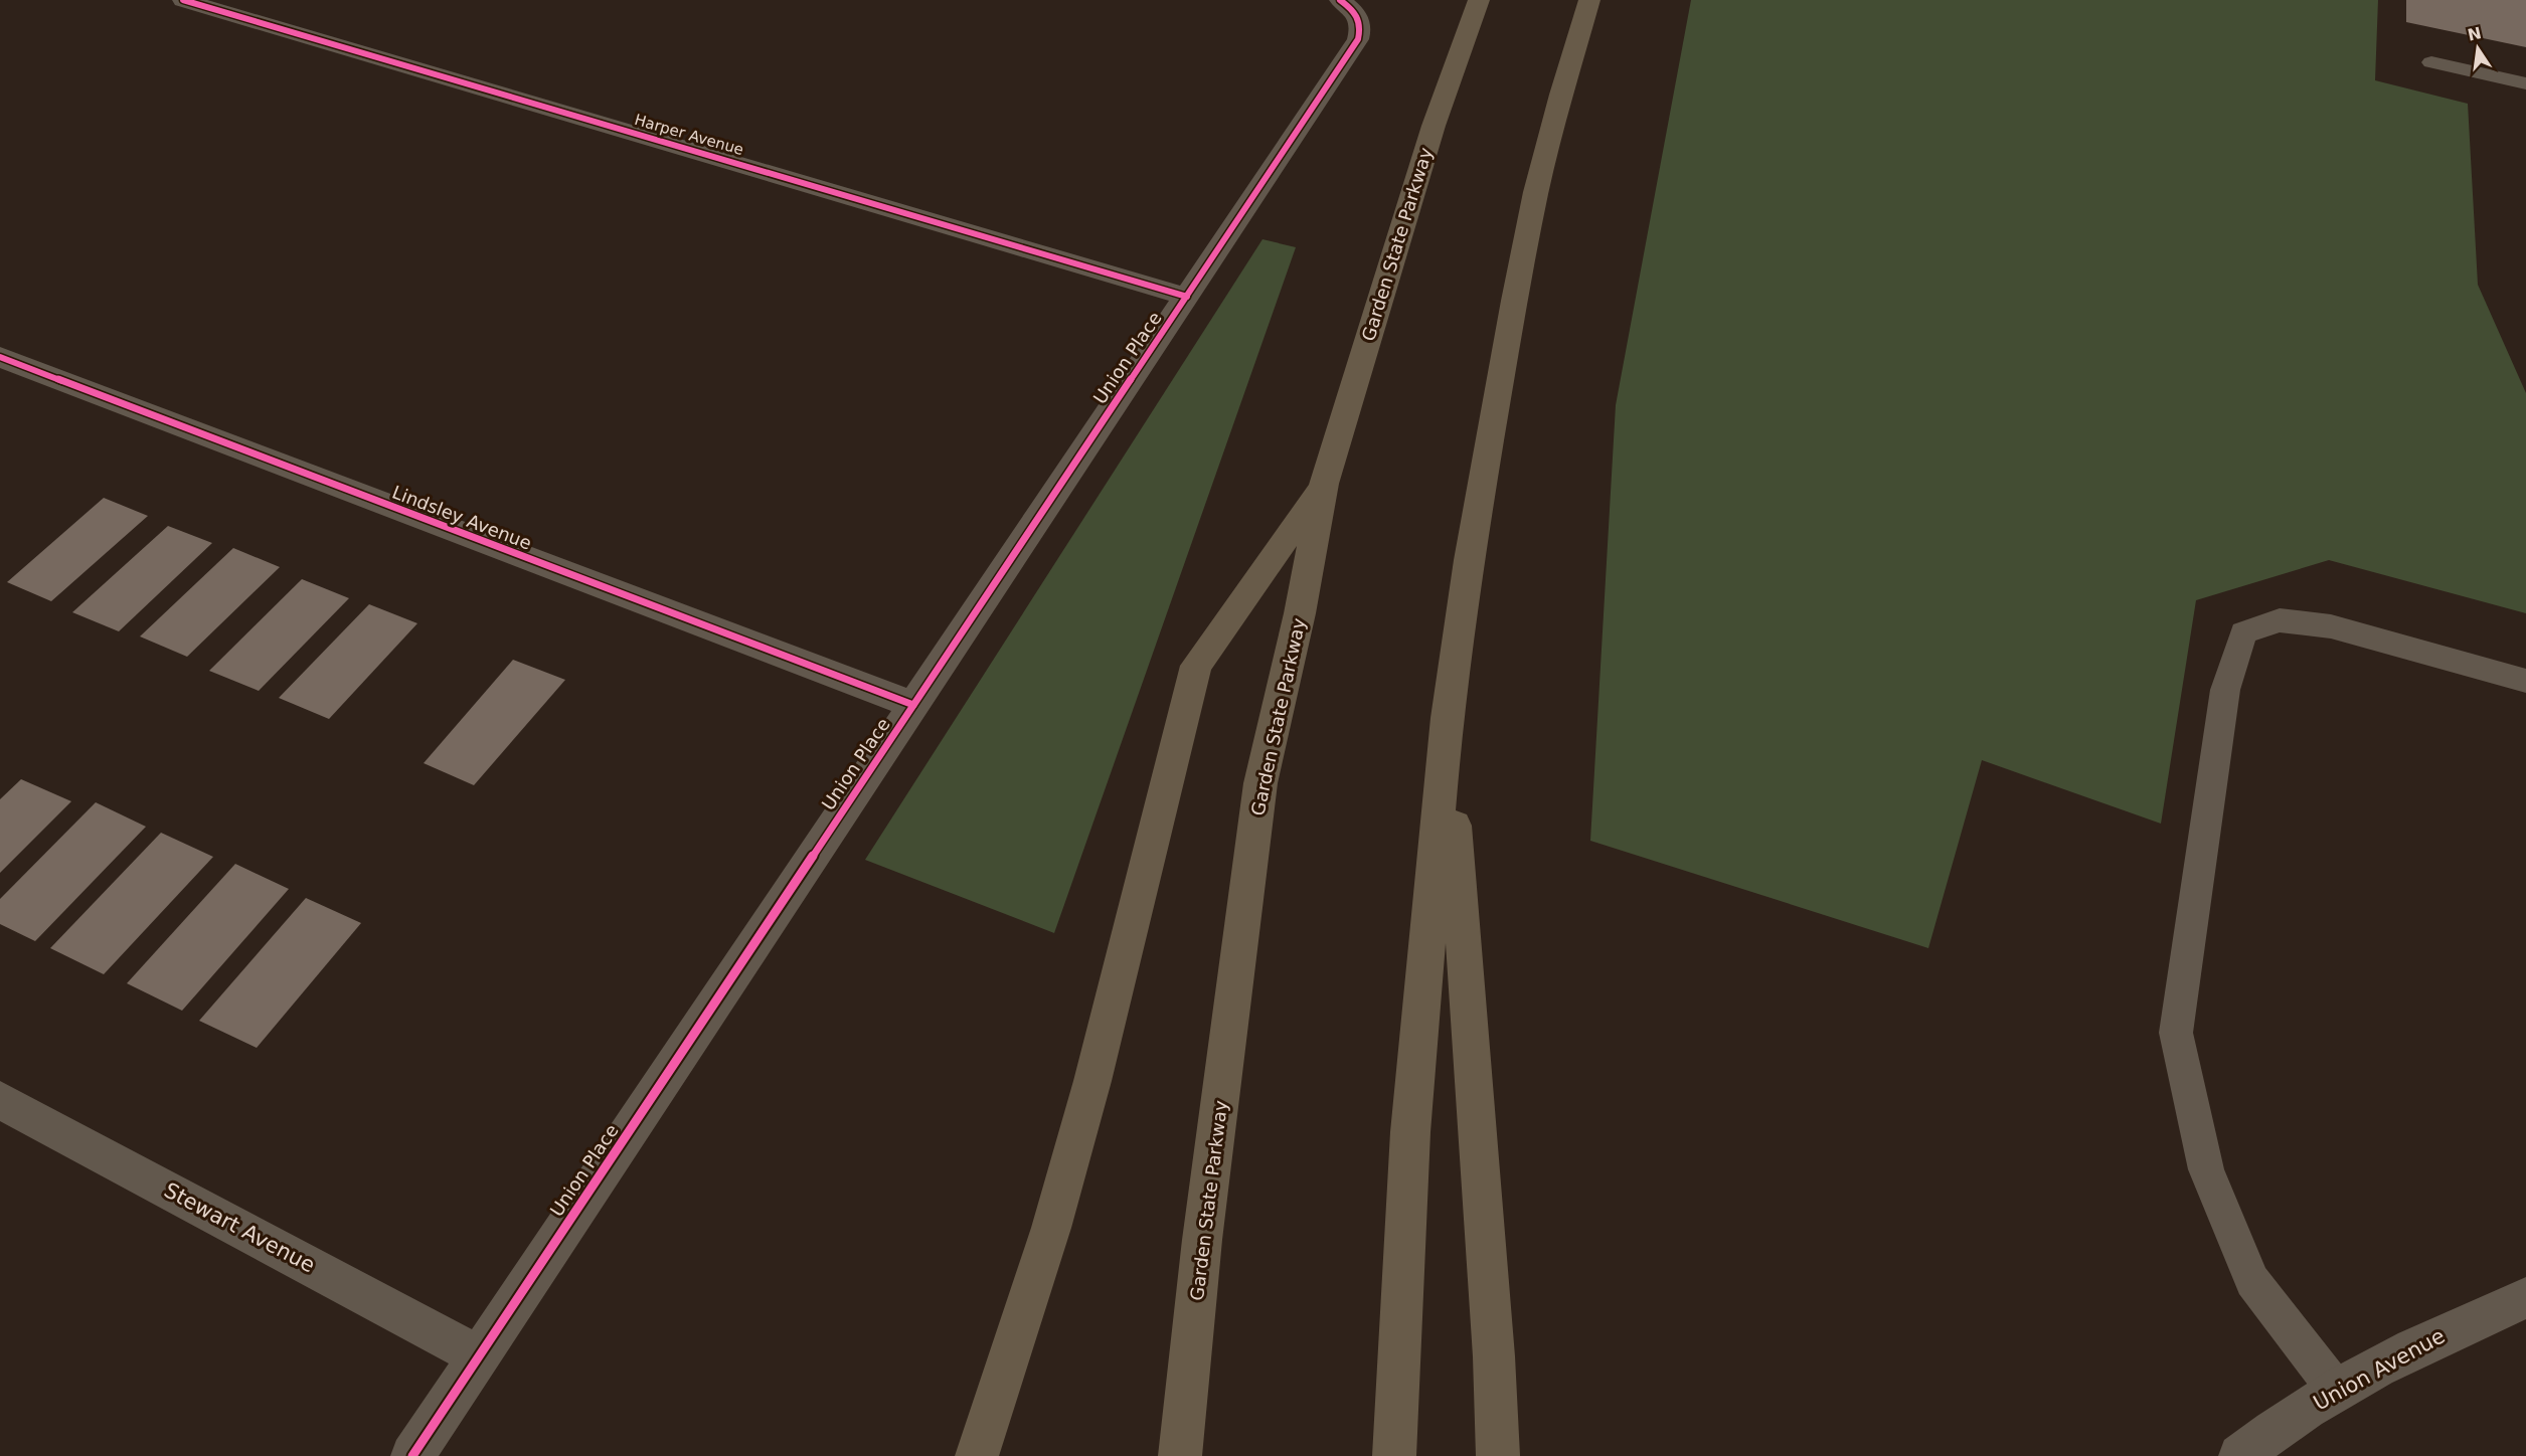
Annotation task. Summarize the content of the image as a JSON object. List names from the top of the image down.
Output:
{
  "streets": {
    "highway": ["Garden State Parkway"],
    "street": [
      "Harper Avenue",
      "Union Place",
      "Lindsley Avenue",
      "Stewart Avenue",
      "Union Avenue"
    ]
  },
  "crossings": [
    ["Harper Avenue", "Union Place"],
    ["Union Place", "Lindsley Avenue"],
    ["Union Place", "Stewart Avenue"]
  ],
  "north": "top"
}
